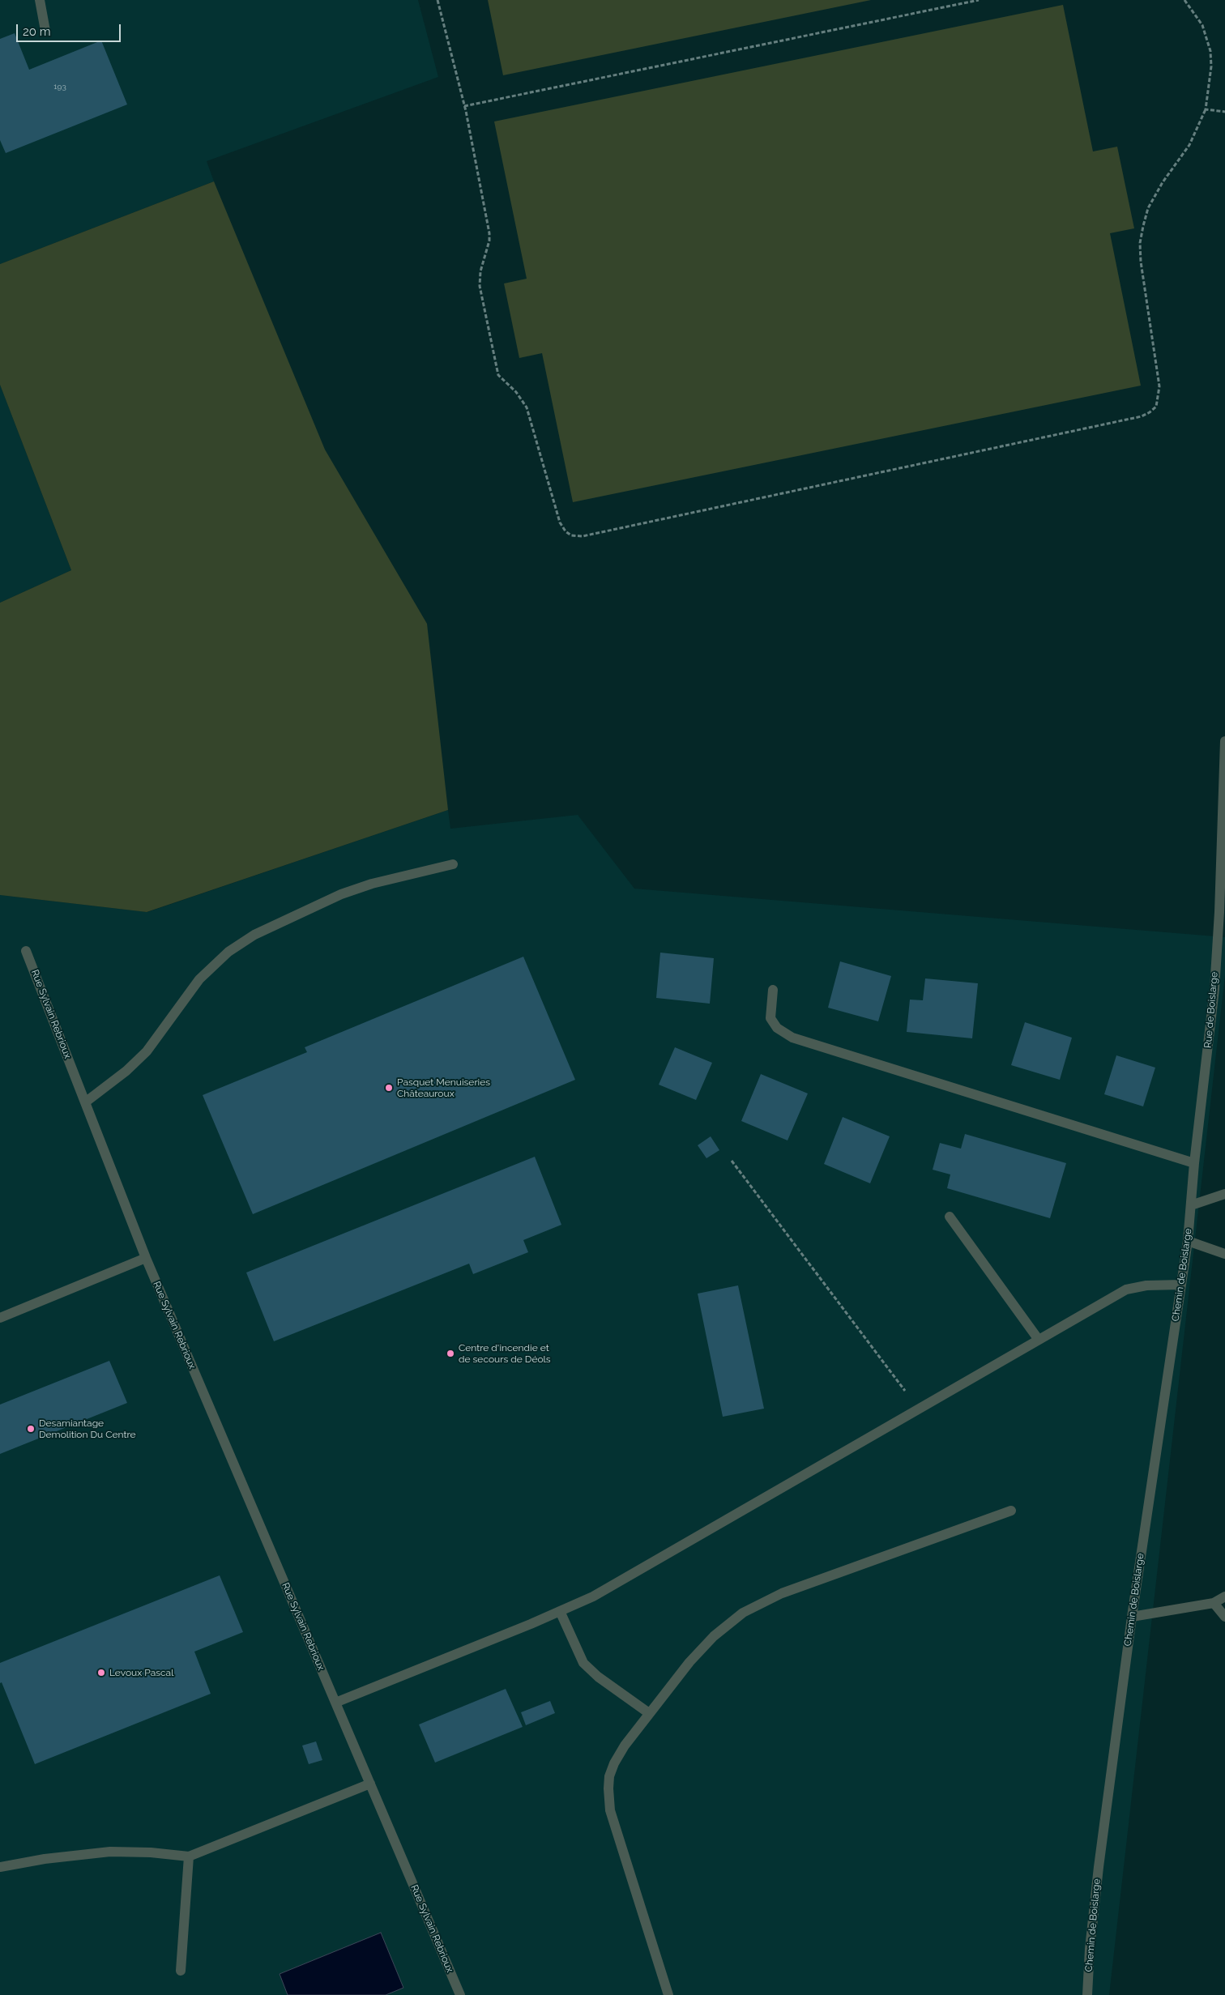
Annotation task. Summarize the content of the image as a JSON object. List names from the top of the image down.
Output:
{
  "streets": {
    "street": ["Rue de Boislarge", "Rue Sylvain Rebrioux", "Chemin de Boislarge"]
  },
  "crossings": [
    ["Rue de Boislarge", "Chemin de Boislarge"]
  ],
  "places": [
    "Pasquet Menuiseries Châteauroux",
    "Centre d'incendie et de secours de Déols",
    "Desamiantage Demolition Du Centre",
    "Levoux Pascal"
  ],
  "house_numbers": ["193"],
  "scale_bar": "20 m"
}
